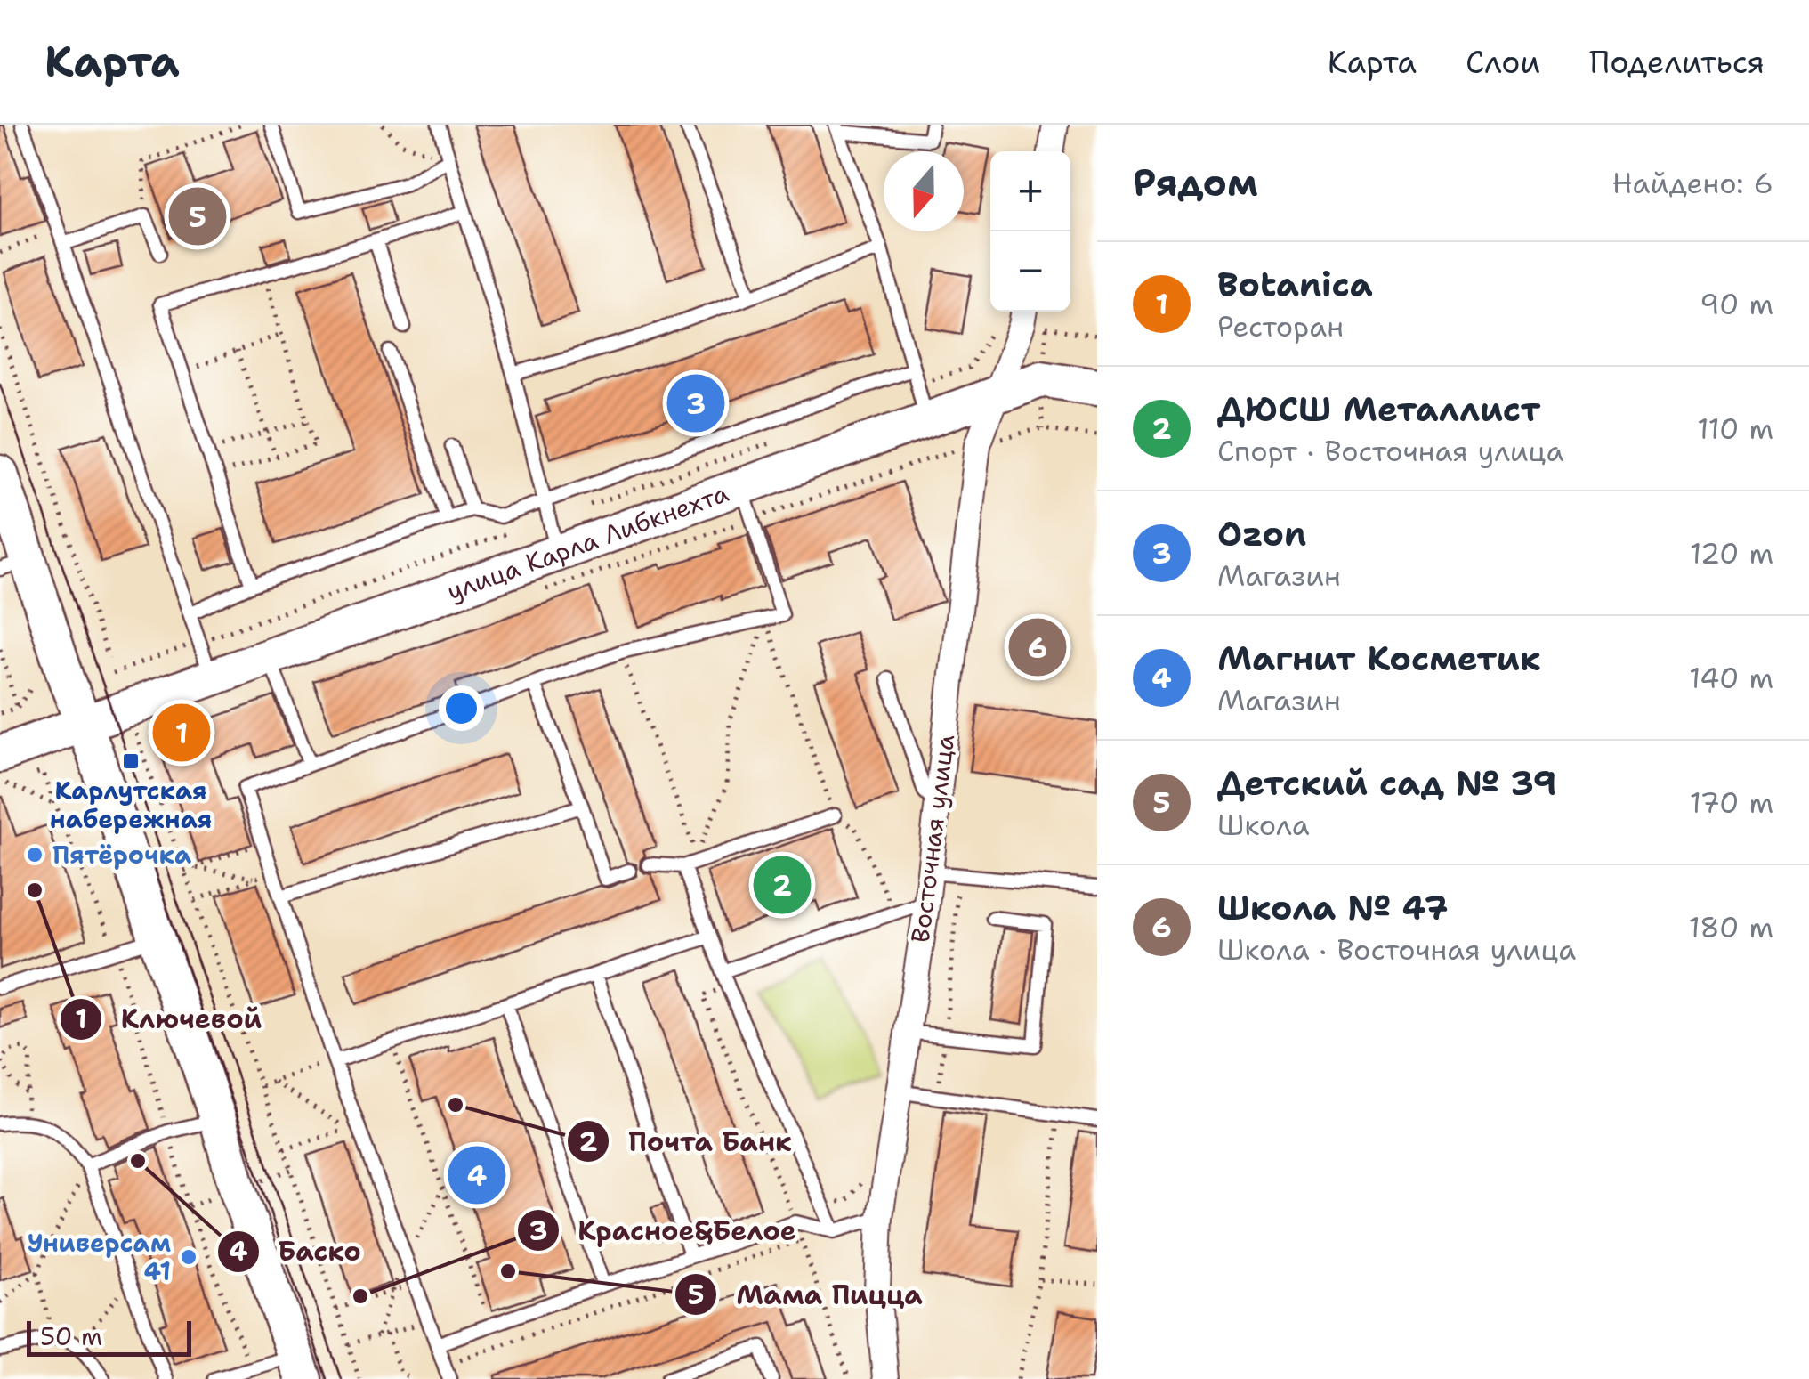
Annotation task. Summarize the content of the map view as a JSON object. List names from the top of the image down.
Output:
{
  "streets": {
    "main road": ["улица Карла Либкнехта"],
    "street": ["Восточная улица"]
  },
  "crossings": [
    ["улица Карла Либкнехта", "Восточная улица"]
  ],
  "places": {
    "transit": ["Карлутская набережная"],
    "other": [
      "Пятёрочка",
      "Ключевой",
      "Почта Банк",
      "Баско",
      "Универсам 41",
      "Мама Пицца",
      "Красное&Белое"
    ]
  },
  "scale_bar": "50 m",
  "north": "bottom",
  "page": {
    "header": "Карта",
    "nav": ["Карта", "Слои", "Поделиться"],
    "heading": ["Рядом", "Найдено: 6"],
    "map_buttons": ["+", "−"],
    "pins": [
      "5",
      "3",
      "6",
      "1",
      "2",
      "4"
    ],
    "list": [
      {
        "mark": "1",
        "name": "Botanica",
        "note": "Ресторан",
        "value": "90 m"
      },
      {
        "mark": "2",
        "name": "ДЮСШ Металлист",
        "note": "Спорт · Восточная улица",
        "value": "110 m"
      },
      {
        "mark": "3",
        "name": "Ozon",
        "note": "Магазин",
        "value": "120 m"
      },
      {
        "mark": "4",
        "name": "Магнит Косметик",
        "note": "Магазин",
        "value": "140 m"
      },
      {
        "mark": "5",
        "name": "Детский сад № 39",
        "note": "Школа",
        "value": "170 m"
      },
      {
        "mark": "6",
        "name": "Школа № 47",
        "note": "Школа · Восточная улица",
        "value": "180 m"
      }
    ],
    "scale": "50 m"
  }
}
